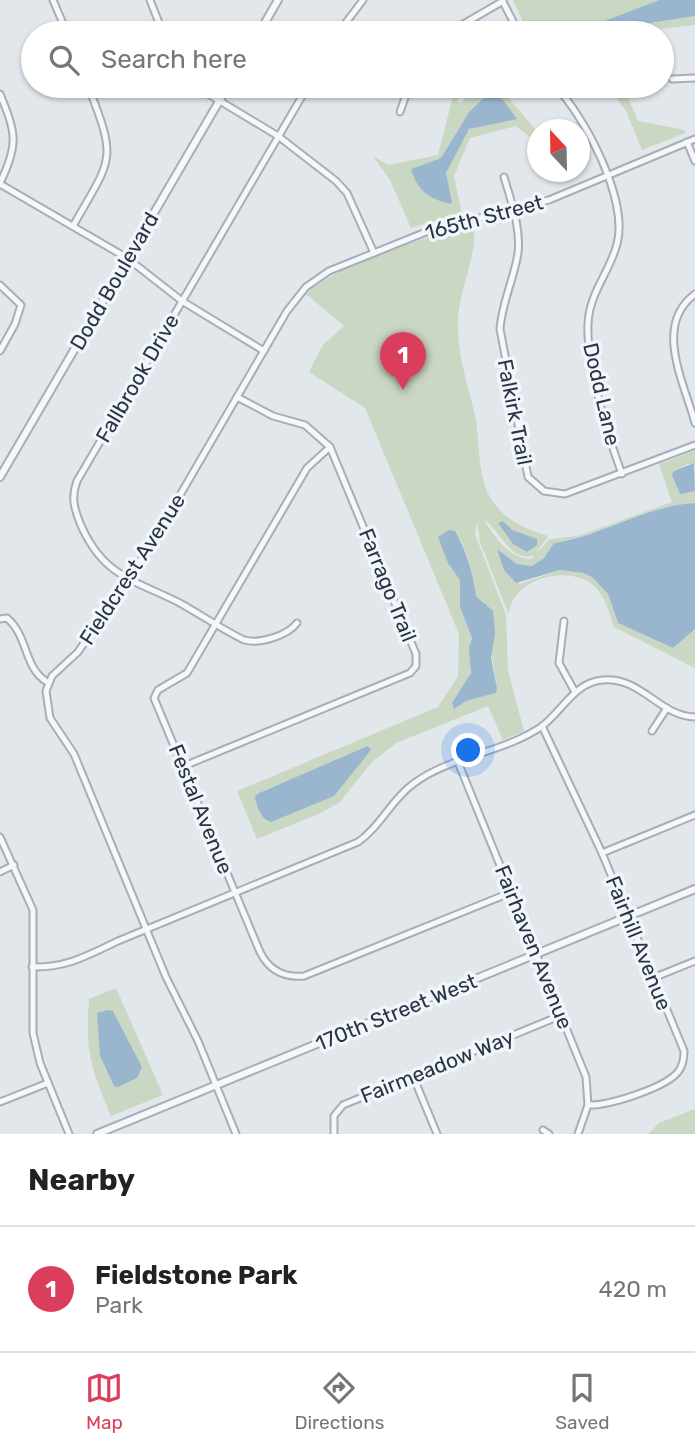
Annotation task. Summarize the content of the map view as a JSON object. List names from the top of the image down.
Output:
{
  "streets": {
    "street": [
      "165th Street",
      "Dodd Boulevard",
      "Fallbrook Drive",
      "Dodd Lane",
      "Falkirk Trail",
      "Fieldcrest Avenue",
      "Farrago Trail",
      "Festal Avenue",
      "Fairhill Avenue",
      "Fairhaven Avenue",
      "170th Street West",
      "Fairmeadow Way"
    ]
  },
  "crossings": [
    ["165th Street", "Dodd Lane"],
    ["165th Street", "Falkirk Trail"],
    ["165th Street", "Fieldcrest Avenue"],
    ["Fallbrook Drive", "Fieldcrest Avenue"],
    ["Fallbrook Drive", "Festal Avenue"],
    ["Dodd Lane", "Falkirk Trail"],
    ["Fieldcrest Avenue", "Farrago Trail"],
    ["Farrago Trail", "Festal Avenue"],
    ["Festal Avenue", "Fairhaven Avenue"],
    ["Fairhill Avenue", "Fairhaven Avenue"],
    ["Fairhill Avenue", "170th Street West"],
    ["Fairhaven Avenue", "170th Street West"],
    ["Fairhaven Avenue", "Fairmeadow Way"]
  ],
  "north": "top",
  "page": {
    "search": "Search here",
    "pins": "1",
    "heading": "Nearby",
    "list": [
      {
        "mark": "1",
        "name": "Fieldstone Park",
        "note": "Park",
        "value": "420 m"
      }
    ],
    "nav": ["Map", "Directions", "Saved"]
  }
}
